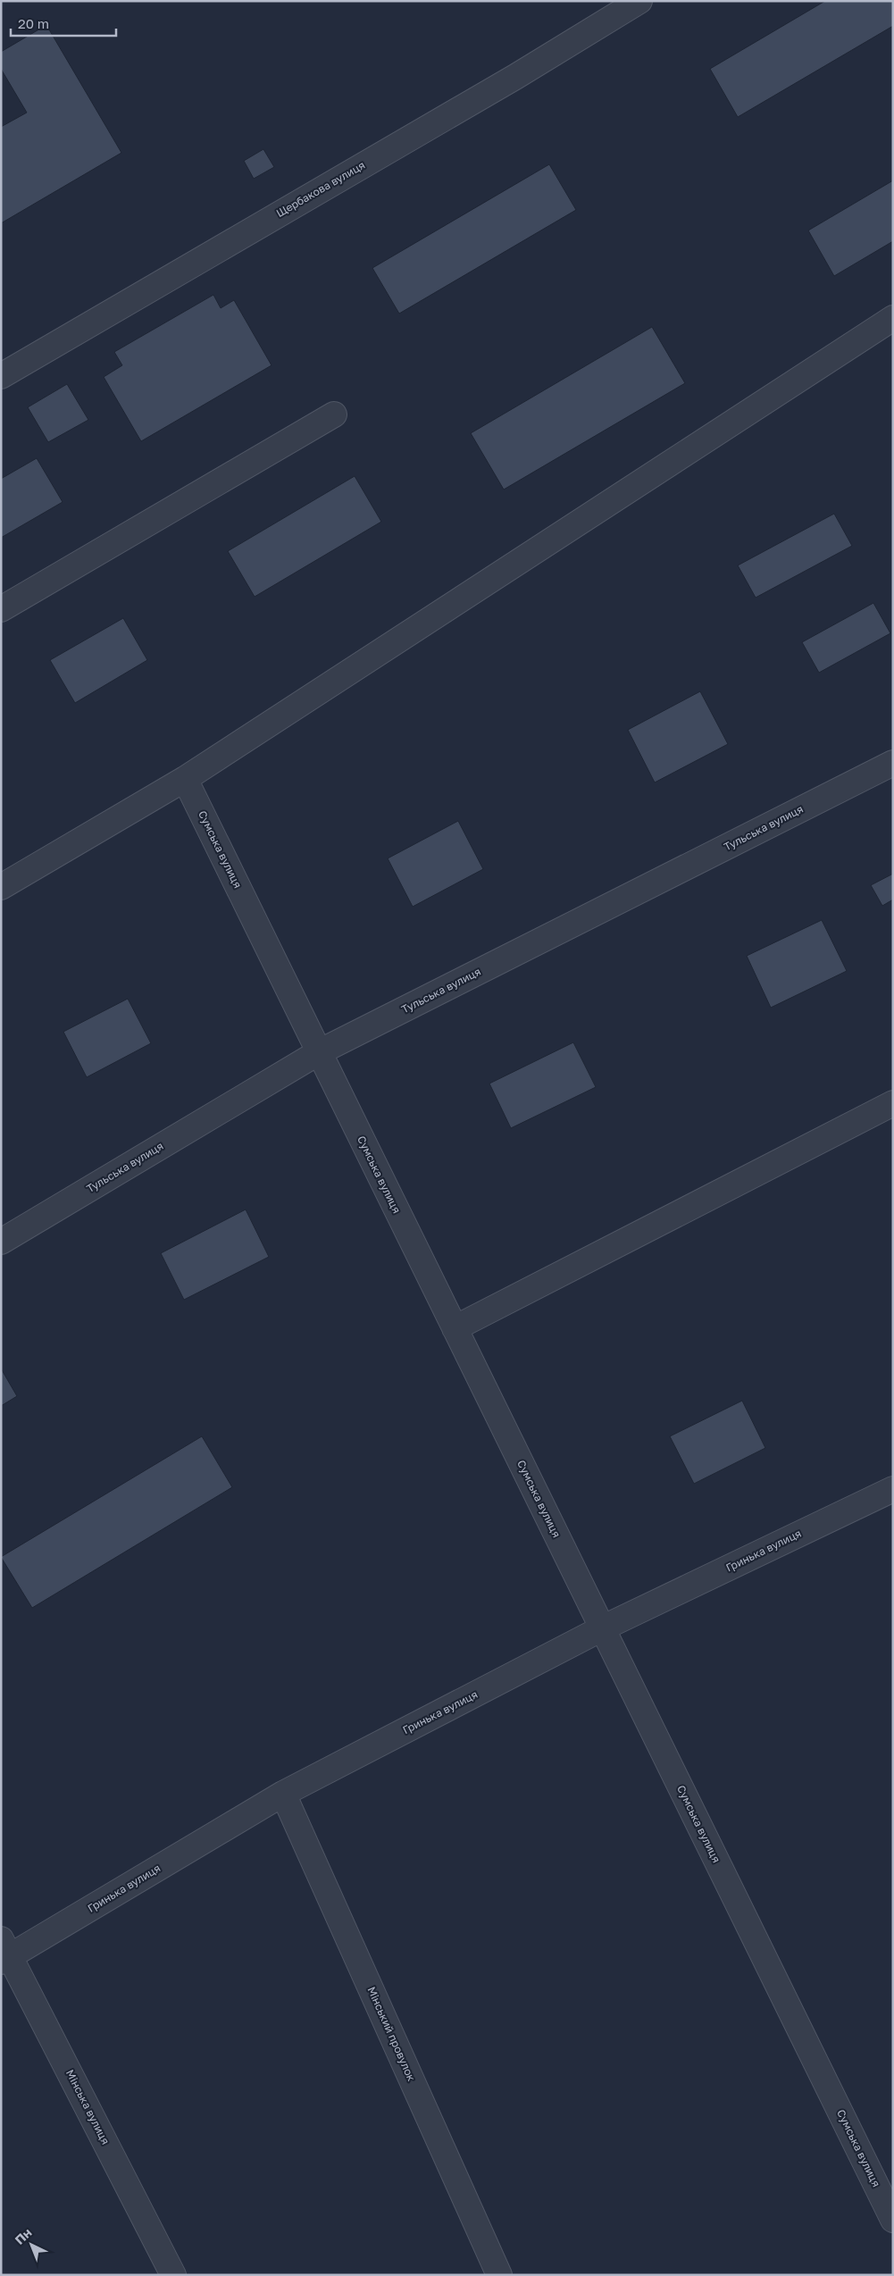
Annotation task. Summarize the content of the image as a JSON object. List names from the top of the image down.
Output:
{
  "streets": {
    "street": [
      "Щербакова вулиця",
      "Тульська вулиця",
      "Сумська вулиця",
      "Гринька вулиця",
      "Мінський провулок",
      "Мінська вулиця"
    ]
  },
  "crossings": [
    ["Тульська вулиця", "Сумська вулиця"],
    ["Сумська вулиця", "Гринька вулиця"],
    ["Гринька вулиця", "Мінський провулок"],
    ["Гринька вулиця", "Мінська вулиця"]
  ],
  "scale_bar": "20 m",
  "north": "top left"
}
